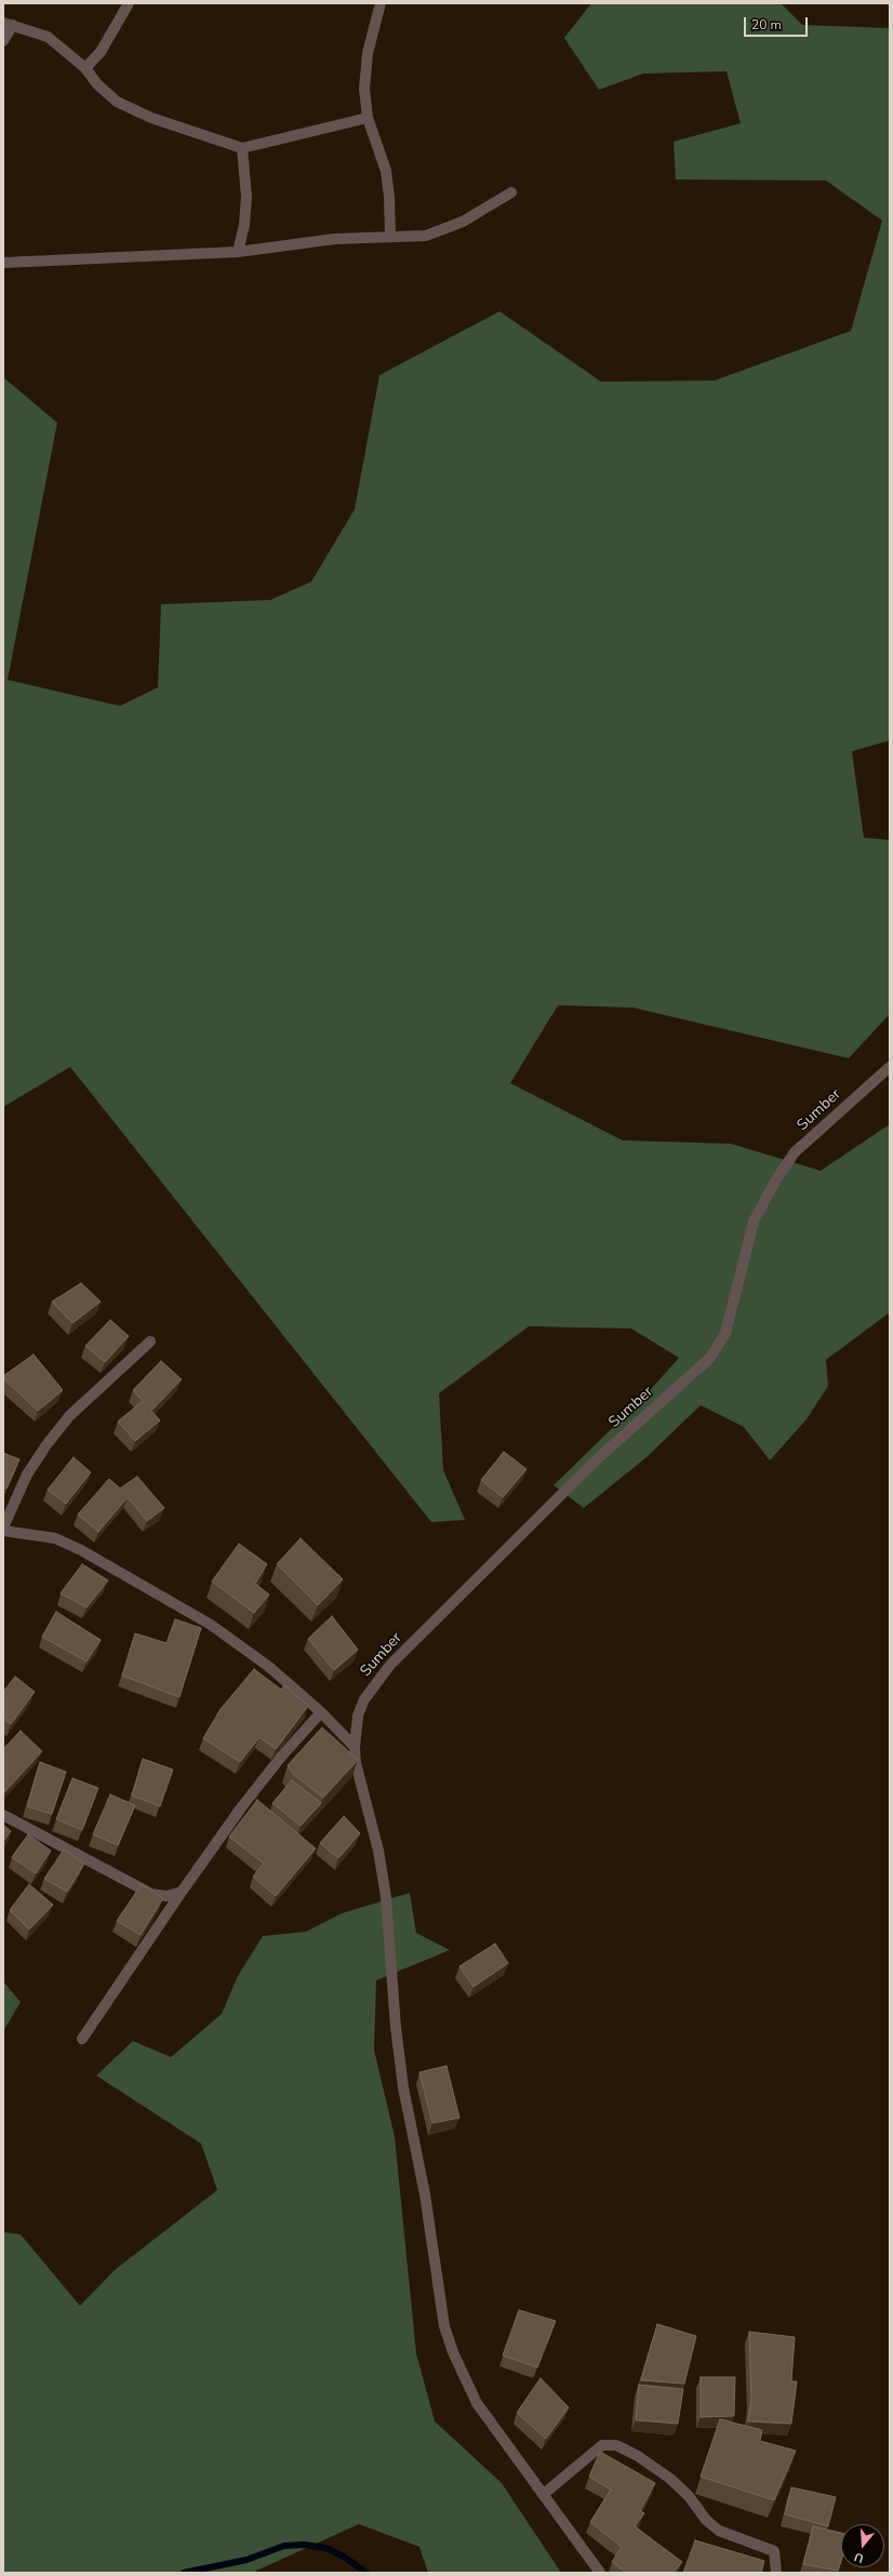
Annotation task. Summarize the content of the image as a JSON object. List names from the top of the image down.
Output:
{
  "streets": {
    "street": ["Sumber"]
  },
  "scale_bar": "20 m",
  "north": "bottom"
}
